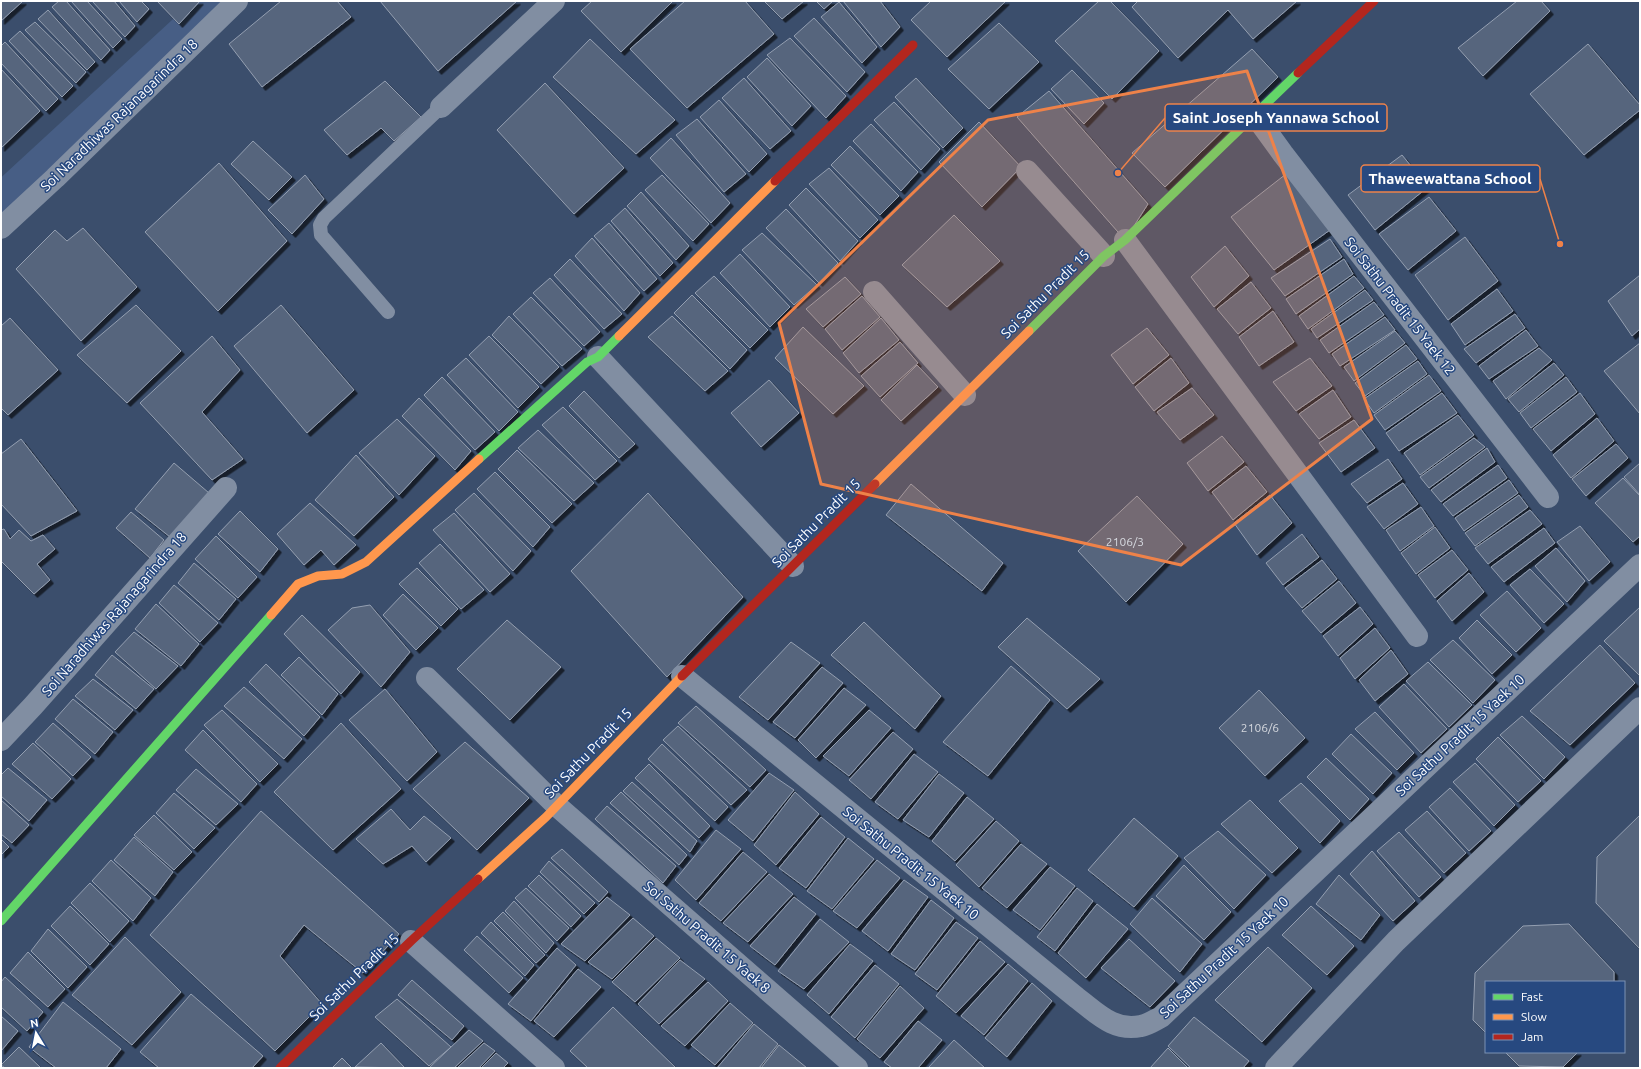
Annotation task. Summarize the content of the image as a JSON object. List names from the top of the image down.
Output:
{
  "streets": {
    "street": [
      "Soi Naradhiwas Rajanagarindra 18",
      "Soi Sathu Pradit 15",
      "Soi Sathu Pradit 15 Yaek 12",
      "Soi Sathu Pradit 15 Yaek 10",
      "Soi Sathu Pradit 15 Yaek 8"
    ]
  },
  "crossings": [
    ["Soi Sathu Pradit 15", "Soi Sathu Pradit 15 Yaek 12"],
    ["Soi Sathu Pradit 15", "Soi Sathu Pradit 15 Yaek 10"],
    ["Soi Sathu Pradit 15", "Soi Sathu Pradit 15 Yaek 8"]
  ],
  "places": ["Saint Joseph Yannawa School", "Thaweewattana School"],
  "house_numbers": ["2106/3", "2106/6"],
  "legend": ["Fast", "Slow", "Jam"],
  "north": "top"
}
